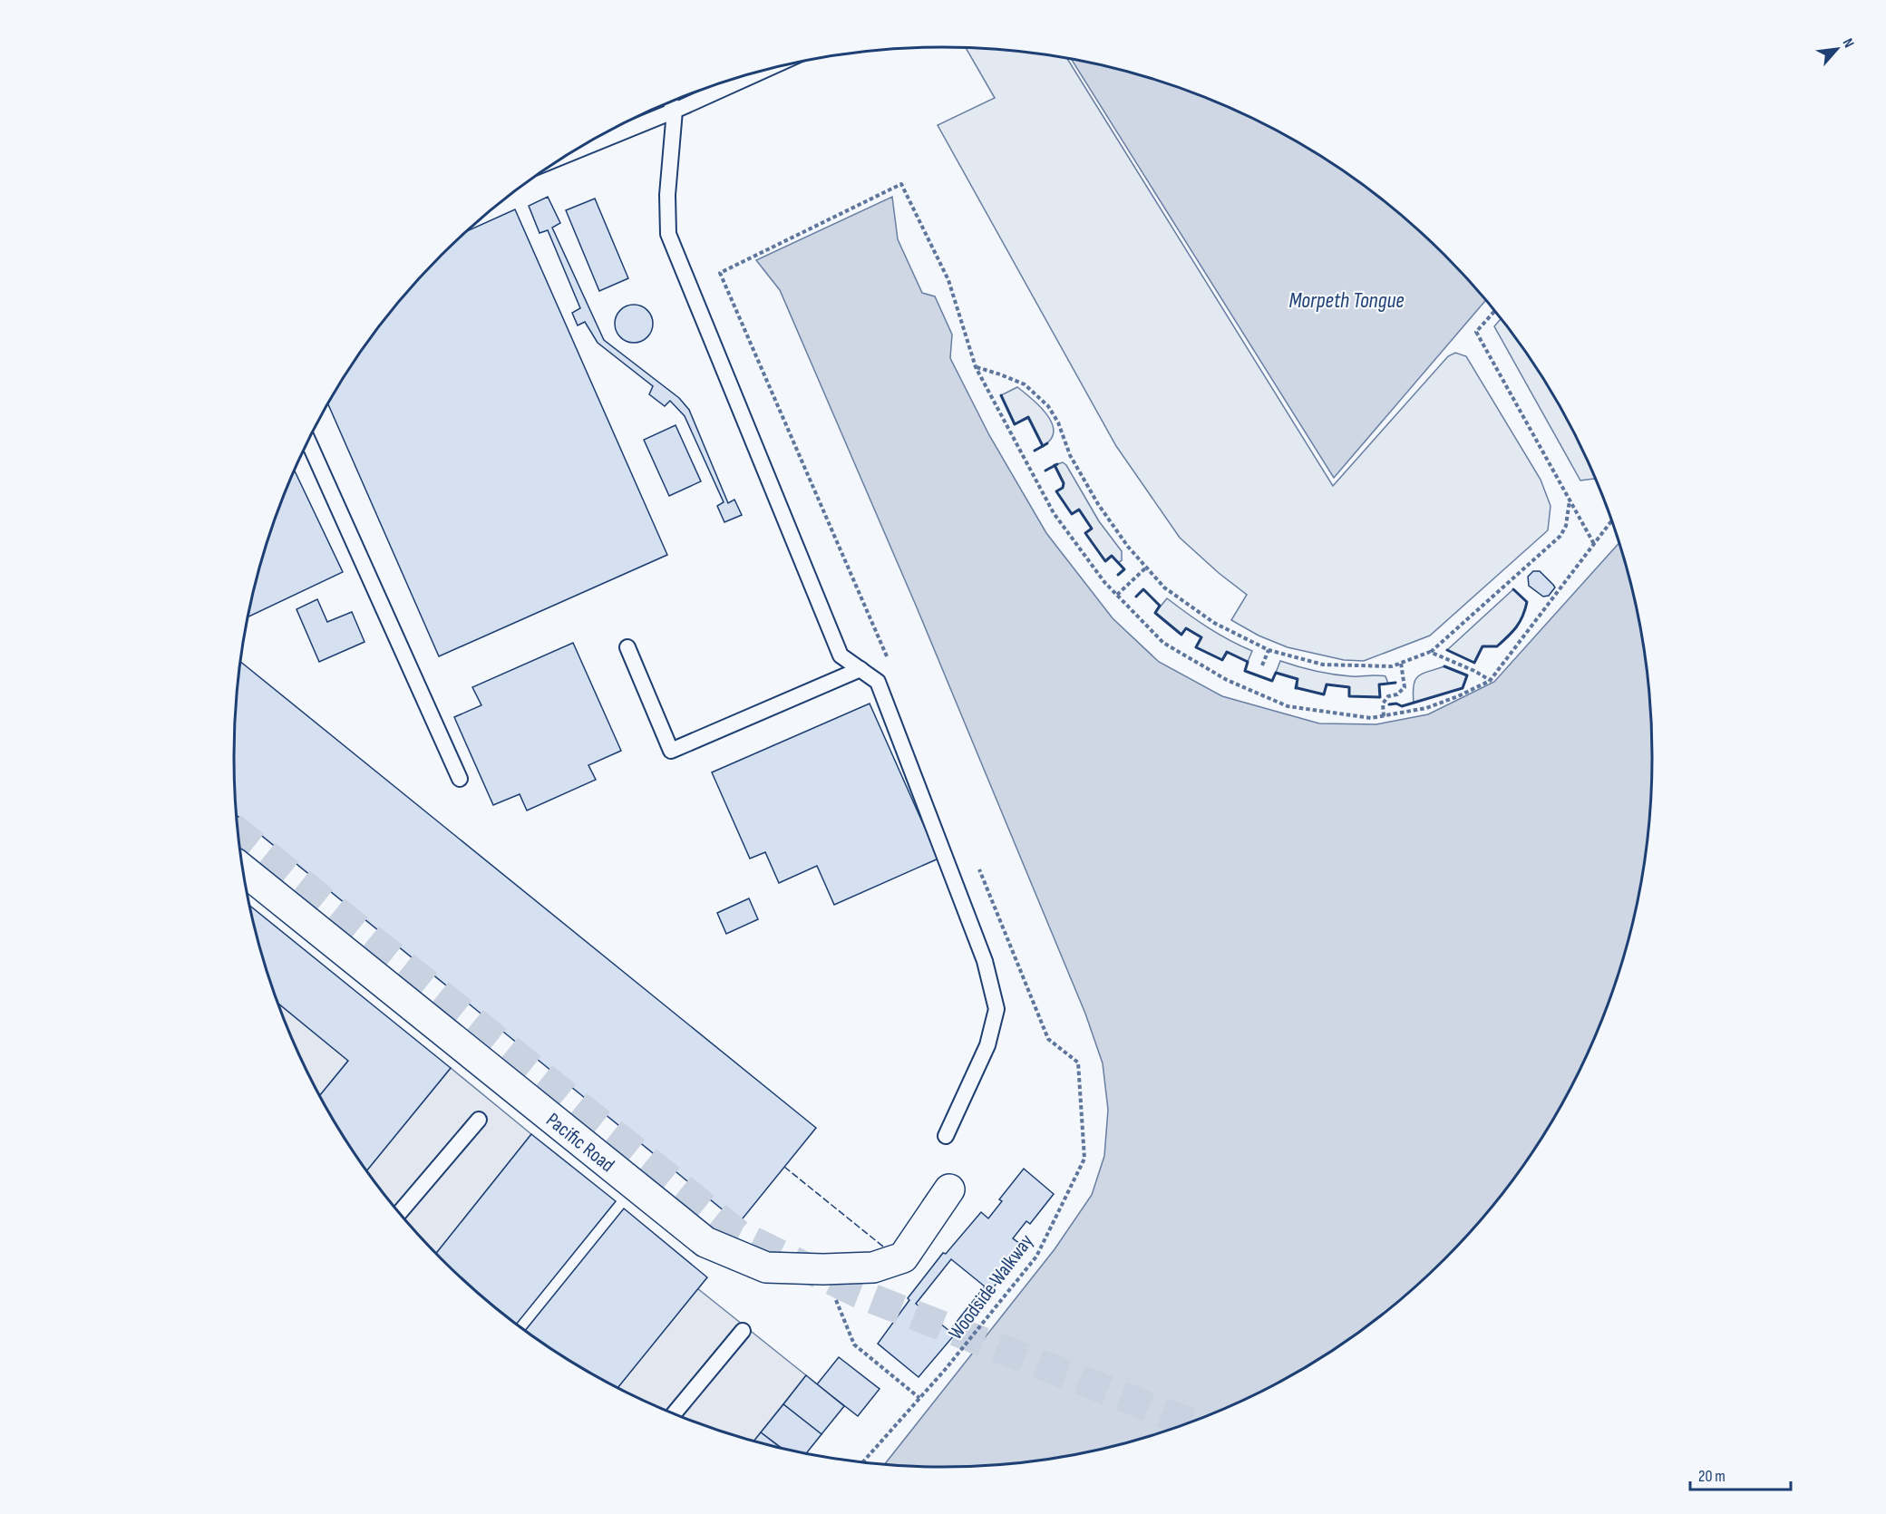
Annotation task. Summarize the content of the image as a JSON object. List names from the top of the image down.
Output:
{
  "streets": {
    "street": ["Pacific Road"],
    "path": ["Woodside Walkway"]
  },
  "water": ["Morpeth Tongue"],
  "scale_bar": "20 m",
  "north": "top right"
}
